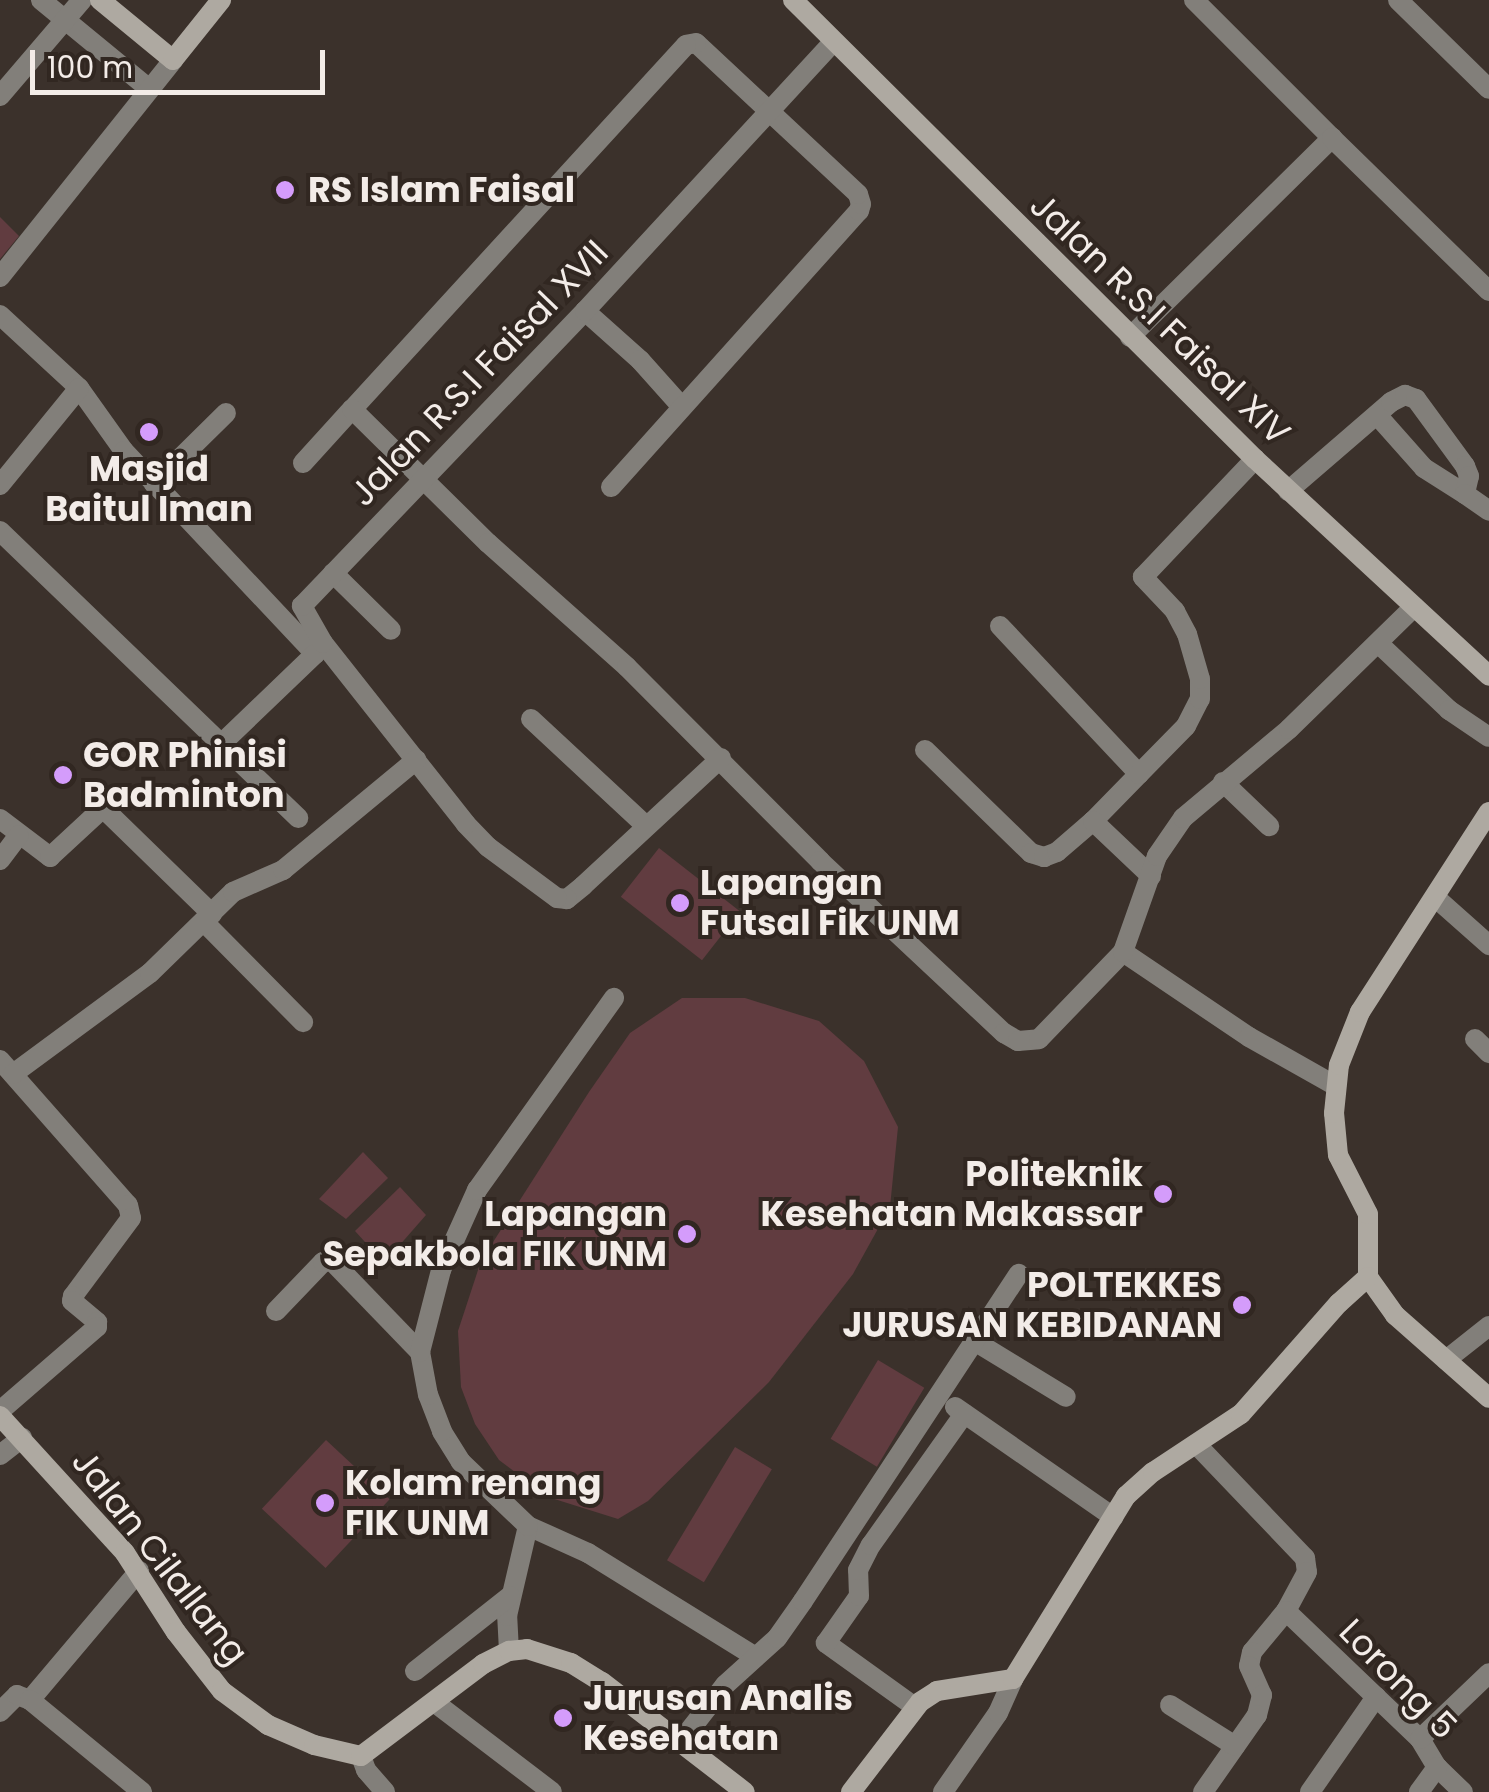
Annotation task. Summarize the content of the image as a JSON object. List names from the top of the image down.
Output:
{
  "streets": {
    "street": [
      "Jalan R.S.I Faisal XIV",
      "Jalan R.S.I Faisal XVII",
      "Jalan Cilallang",
      "Lorong 5"
    ]
  },
  "crossings": [
    ["Jalan R.S.I Faisal XIV", "Jalan R.S.I Faisal XVII"]
  ],
  "places": [
    "RS Islam Faisal",
    "Masjid Baitul Iman",
    "GOR Phinisi Badminton",
    "Lapangan Futsal Fik UNM",
    "Politeknik Kesehatan Makassar",
    "Lapangan Sepakbola FIK UNM",
    "POLTEKKES JURUSAN KEBIDANAN",
    "Kolam renang FIK UNM",
    "Jurusan Analis Kesehatan"
  ],
  "scale_bar": "100 m"
}
